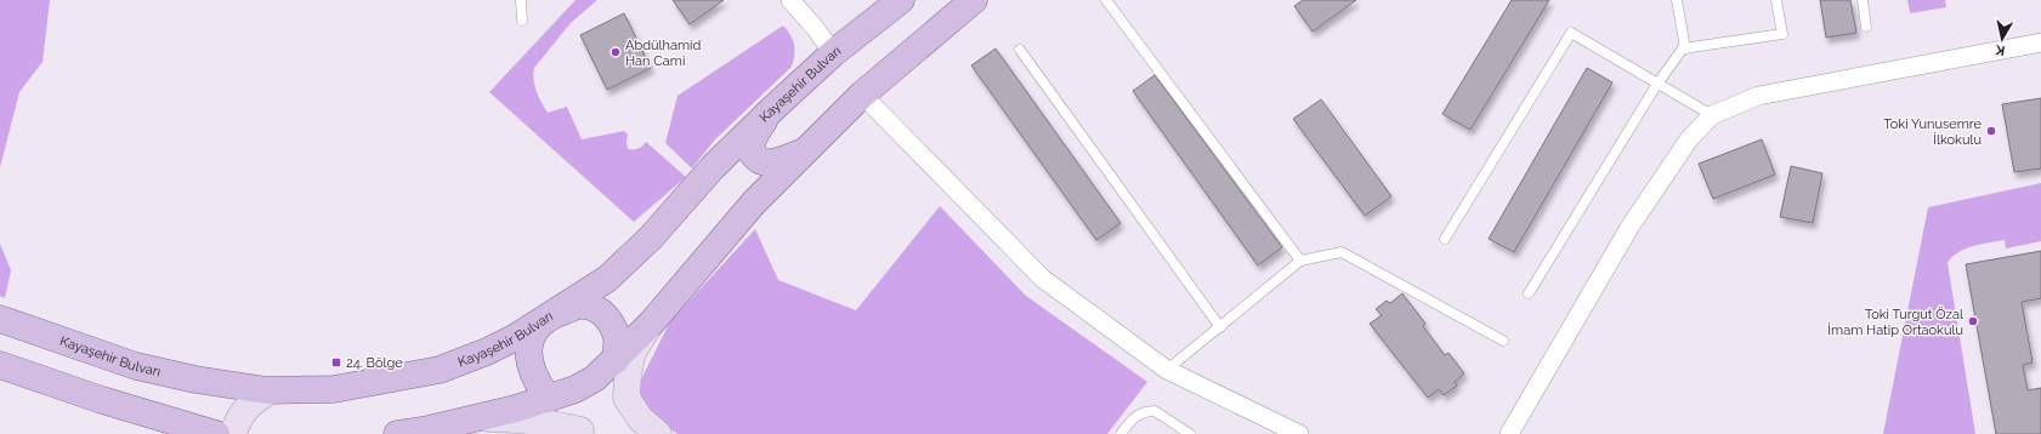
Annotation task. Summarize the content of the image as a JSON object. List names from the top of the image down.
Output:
{
  "streets": {
    "main road": ["Kayaşehir Bulvarı"]
  },
  "places": {
    "other": ["Abdülhamid Han Cami", "Toki Yunusemre İlkokulu", "Toki Turgut Özal İmam Hatip Ortaokulu"],
    "transit": ["24. Bölge"]
  },
  "north": "bottom"
}
